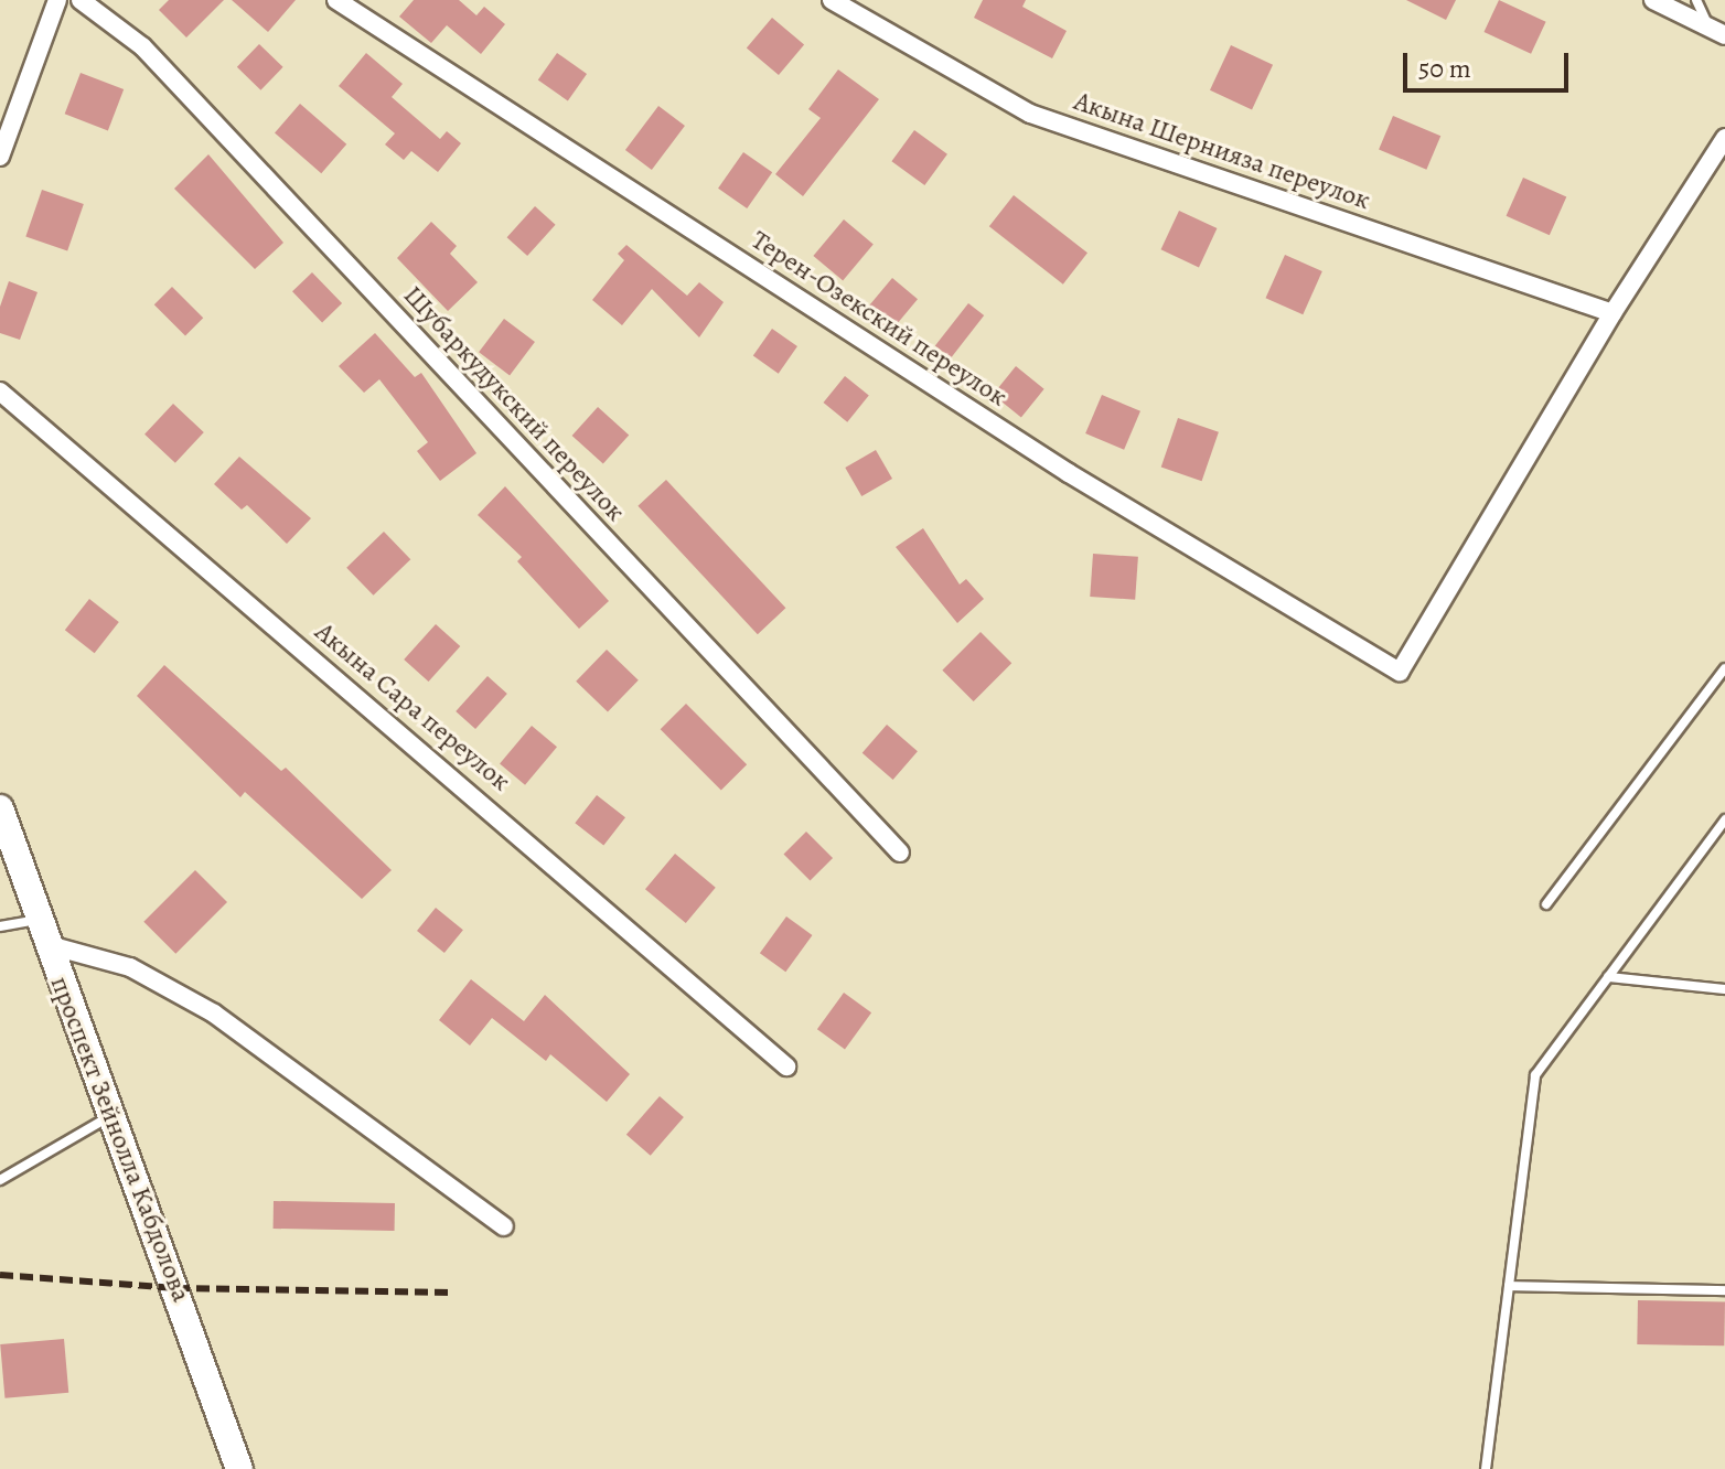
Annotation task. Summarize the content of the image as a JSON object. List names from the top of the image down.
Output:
{
  "streets": {
    "main road": ["проспект Зейнолла Кабдолова"],
    "street": [
      "Акына Шернияза переулок",
      "Терен-Озекский переулок",
      "Шубаркудукский переулок",
      "Акына Сара переулок"
    ]
  },
  "crossings": [
    ["Акына Шернияза переулок", "Терен-Озекский переулок"]
  ],
  "scale_bar": "50 m"
}
